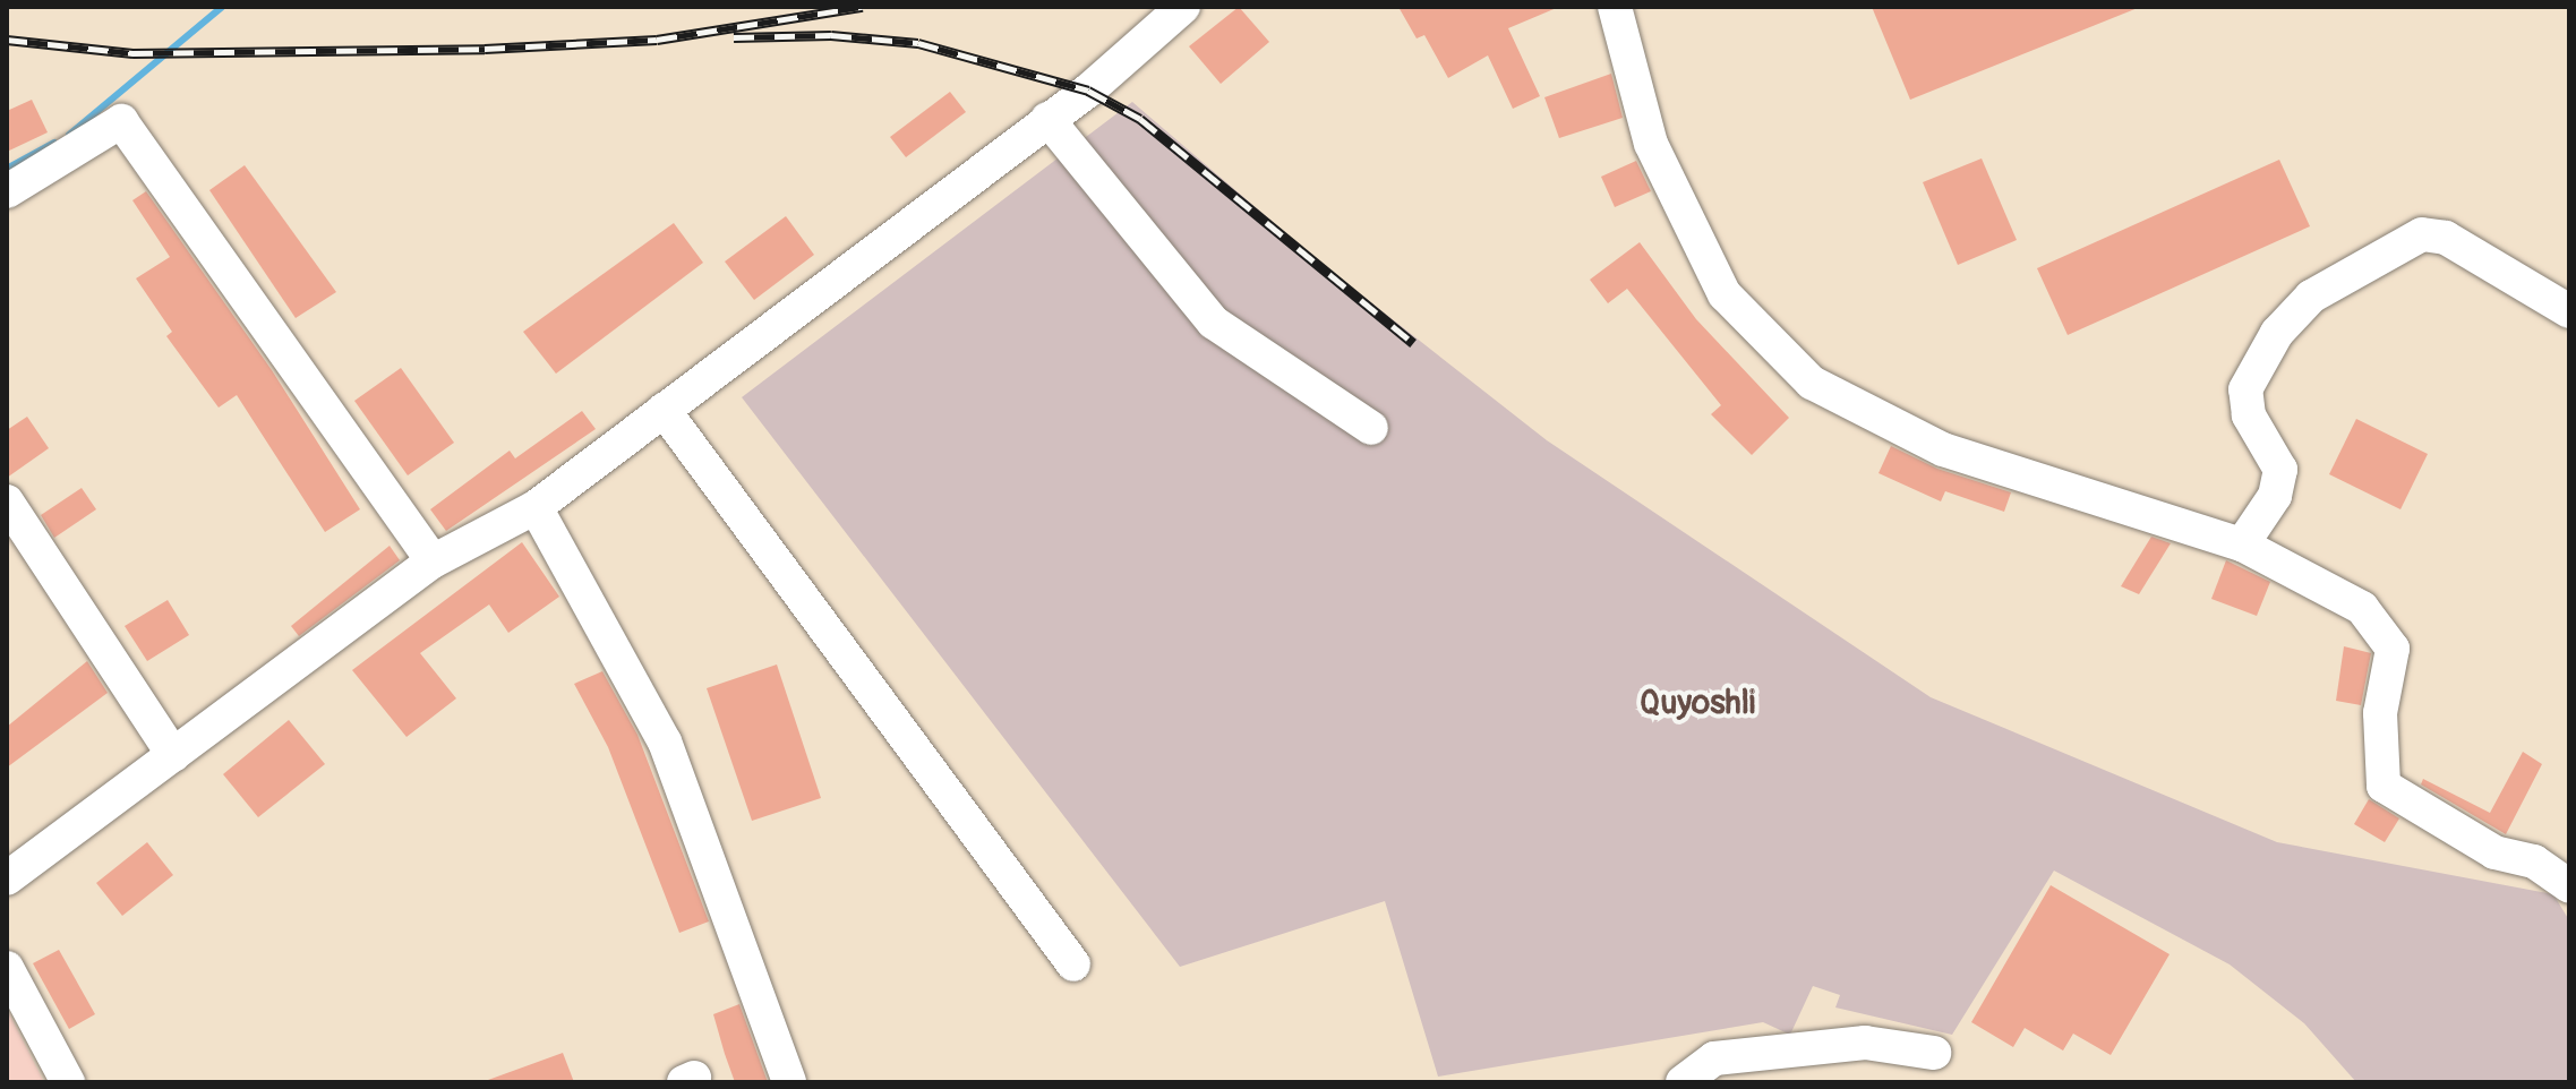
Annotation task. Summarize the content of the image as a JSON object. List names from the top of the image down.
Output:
{
  "districts": ["Quyoshli"]
}
